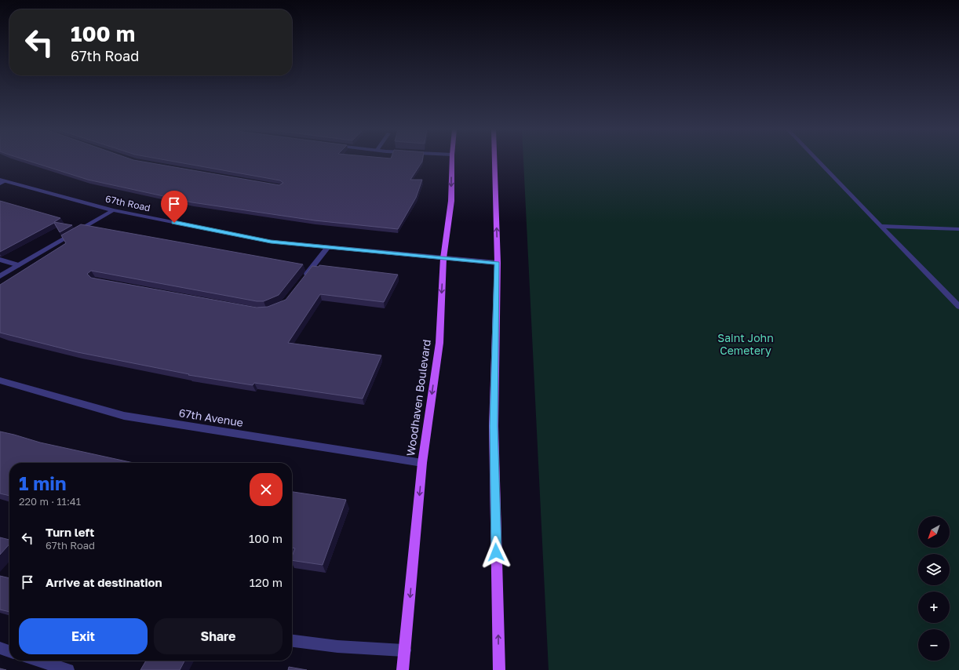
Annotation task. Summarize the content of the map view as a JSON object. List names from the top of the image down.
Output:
{
  "streets": {
    "main road": ["Woodhaven Boulevard"],
    "street": ["67th Road", "67th Avenue"]
  },
  "crossings": [
    ["67th Road", "Woodhaven Boulevard"],
    ["Woodhaven Boulevard", "67th Avenue"]
  ],
  "parks": ["Saint John Cemetery"],
  "north": "bottom left",
  "page": {
    "turn": ["100 m", "67th Road"],
    "heading": ["1 min", "220 m · 11:41"],
    "map_buttons": ["+", "−"],
    "list": [
      {
        "name": "Turn left",
        "note": "67th Road",
        "value": "100 m"
      },
      {
        "name": "Arrive at destination",
        "value": "120 m"
      }
    ],
    "buttons": ["Exit", "Share"]
  }
}
